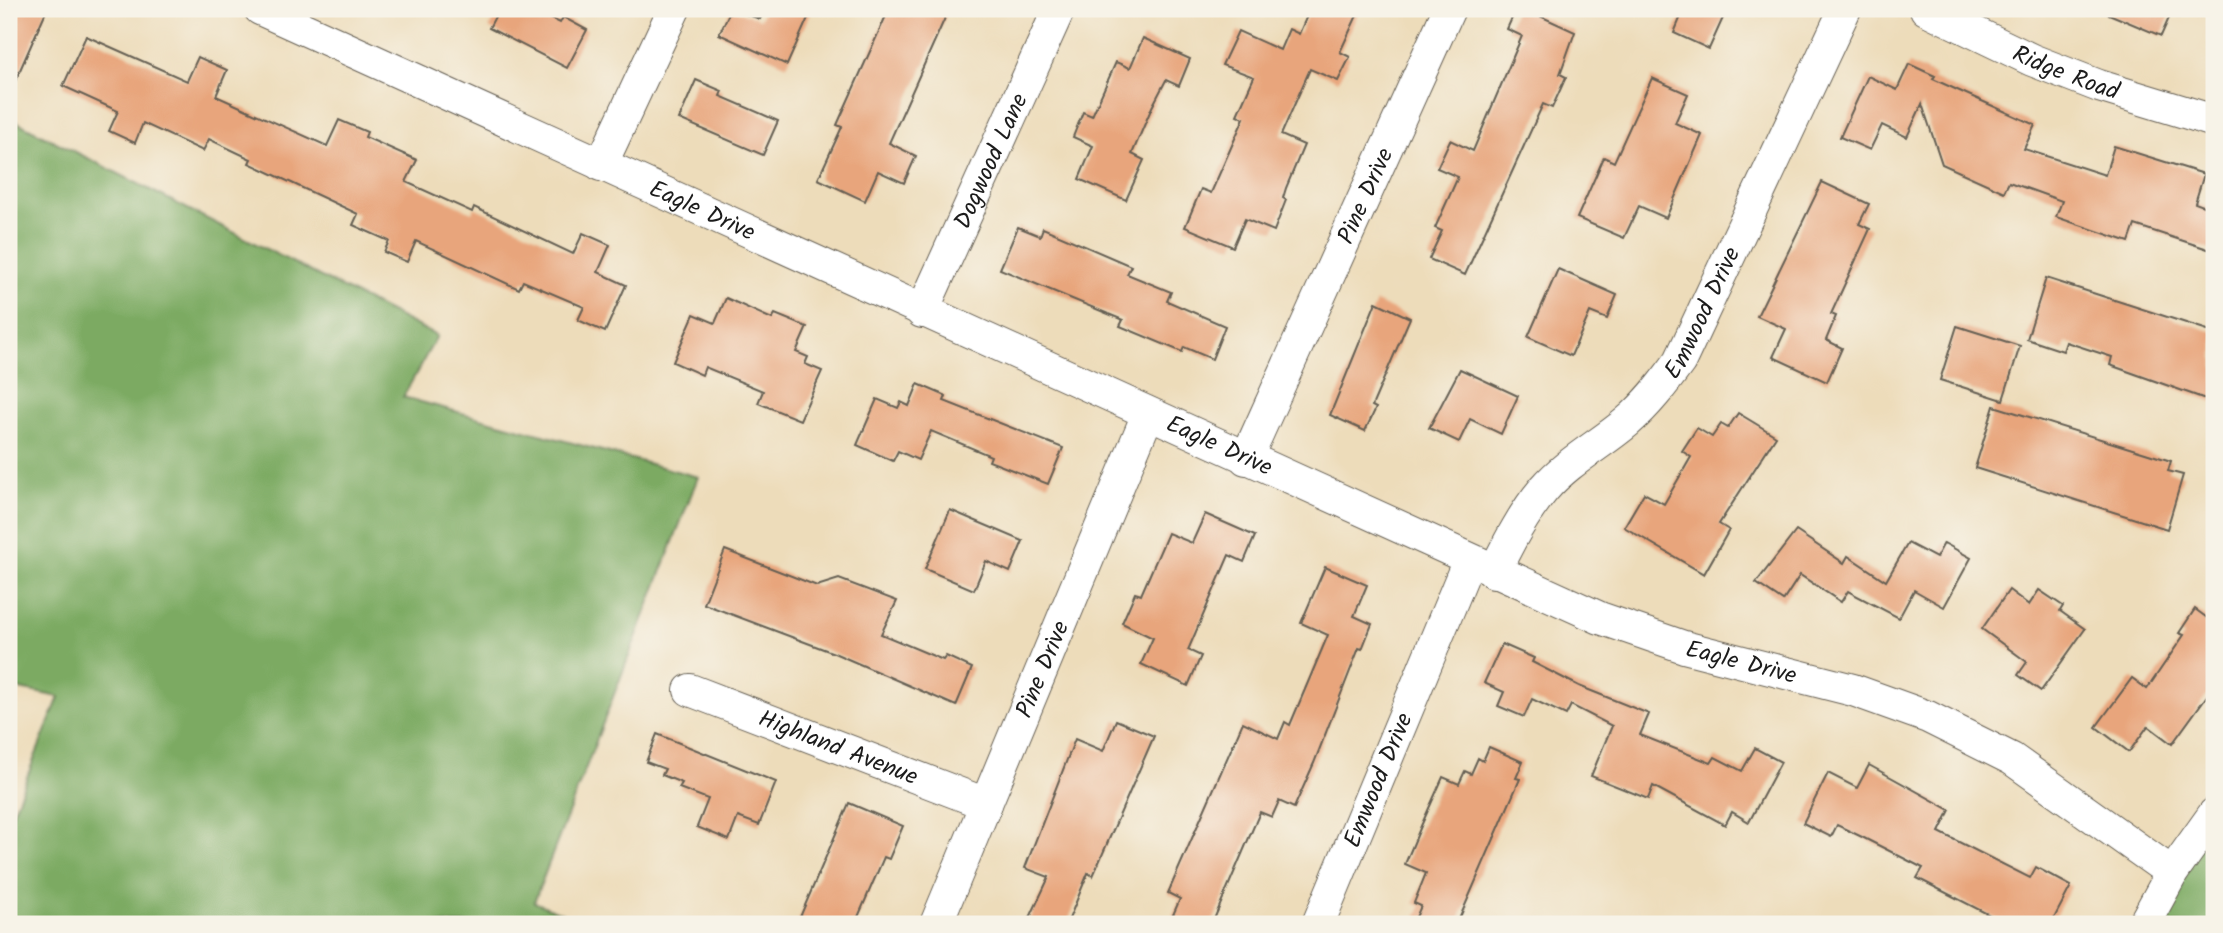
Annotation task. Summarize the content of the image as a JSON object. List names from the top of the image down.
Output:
{
  "streets": {
    "street": [
      "Ridge Road",
      "Dogwood Lane",
      "Pine Drive",
      "Eagle Drive",
      "Emwood Drive",
      "Highland Avenue"
    ]
  },
  "crossings": [
    ["Dogwood Lane", "Eagle Drive"],
    ["Pine Drive", "Eagle Drive"],
    ["Pine Drive", "Highland Avenue"],
    ["Eagle Drive", "Emwood Drive"]
  ]
}
